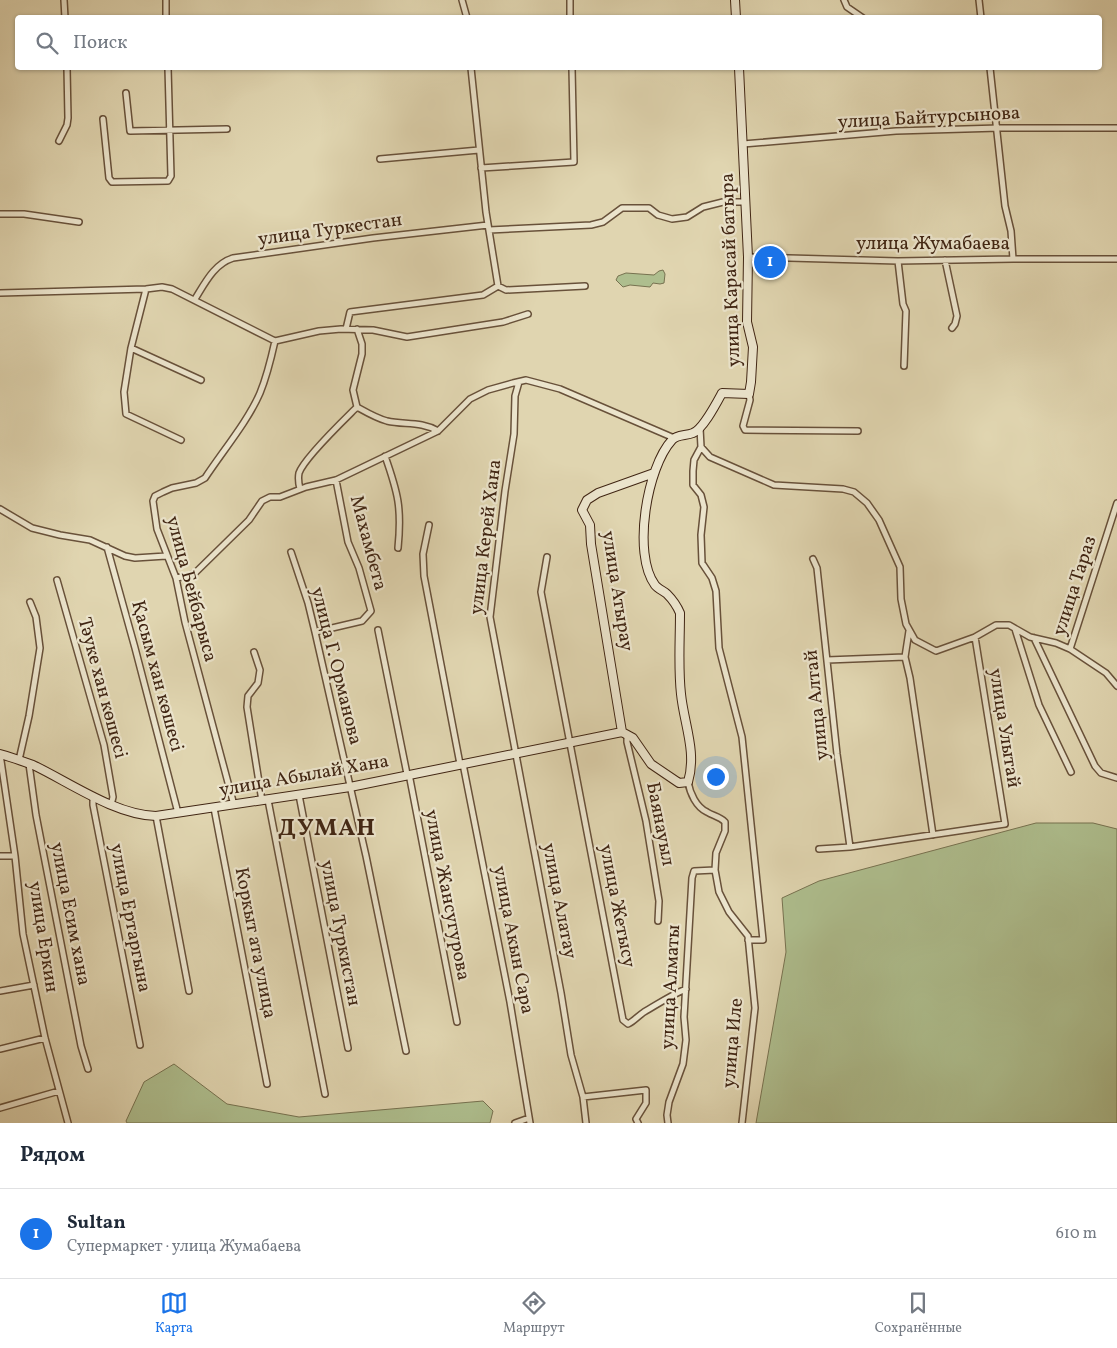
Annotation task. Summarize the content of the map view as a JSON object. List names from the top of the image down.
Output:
{
  "streets": {
    "street": [
      "улица Байтурсынова",
      "улица Туркестан",
      "улица Жумабаева",
      "улица Карасай батыра",
      "улица Керей Хана",
      "Махамбета",
      "улица Тараз",
      "улица Бейбарыса",
      "улица Атырау",
      "улица Г. Орманова",
      "Қасым хан көшесі",
      "Тәуке хан көшесі",
      "улица Алтай",
      "улица Улытай",
      "улица Абылай Хана",
      "Баянауыл",
      "улица Жансугурова",
      "улица Алатау",
      "улица Жетысу",
      "улица Есим хана",
      "улица Ертаргына",
      "улица Туркистан",
      "улица Еркин",
      "улица Акын Сара",
      "Коркыт ата улица",
      "улица Алматы",
      "улица Иле"
    ]
  },
  "crossings": [
    ["улица Байтурсынова", "улица Карасай батыра"],
    ["улица Туркестан", "улица Карасай батыра"],
    ["улица Жумабаева", "улица Карасай батыра"],
    ["улица Керей Хана", "улица Абылай Хана"],
    ["улица Керей Хана", "улица Алатау"],
    ["Махамбета", "улица Г. Орманова"],
    ["улица Бейбарыса", "улица Абылай Хана"],
    ["улица Атырау", "улица Абылай Хана"],
    ["улица Атырау", "Баянауыл"],
    ["улица Г. Орманова", "улица Абылай Хана"],
    ["Қасым хан көшесі", "улица Абылай Хана"],
    ["Тәуке хан көшесі", "улица Абылай Хана"],
    ["улица Абылай Хана", "Баянауыл"],
    ["улица Абылай Хана", "улица Жансугурова"],
    ["улица Абылай Хана", "улица Алатау"],
    ["улица Абылай Хана", "улица Жетысу"],
    ["улица Абылай Хана", "улица Есим хана"],
    ["улица Абылай Хана", "улица Ертаргына"],
    ["улица Абылай Хана", "улица Туркистан"],
    ["улица Абылай Хана", "улица Еркин"],
    ["улица Абылай Хана", "улица Акын Сара"],
    ["улица Абылай Хана", "Коркыт ата улица"],
    ["улица Жетысу", "улица Алматы"],
    ["улица Алматы", "улица Иле"]
  ],
  "districts": ["ДУМАН"],
  "page": {
    "search": "Поиск",
    "pins": "1",
    "heading": "Рядом",
    "list": [
      {
        "mark": "1",
        "name": "Sultan",
        "note": "Супермаркет · улица Жумабаева",
        "value": "610 m"
      }
    ],
    "nav": ["Карта", "Маршрут", "Сохранённые"]
  }
}
